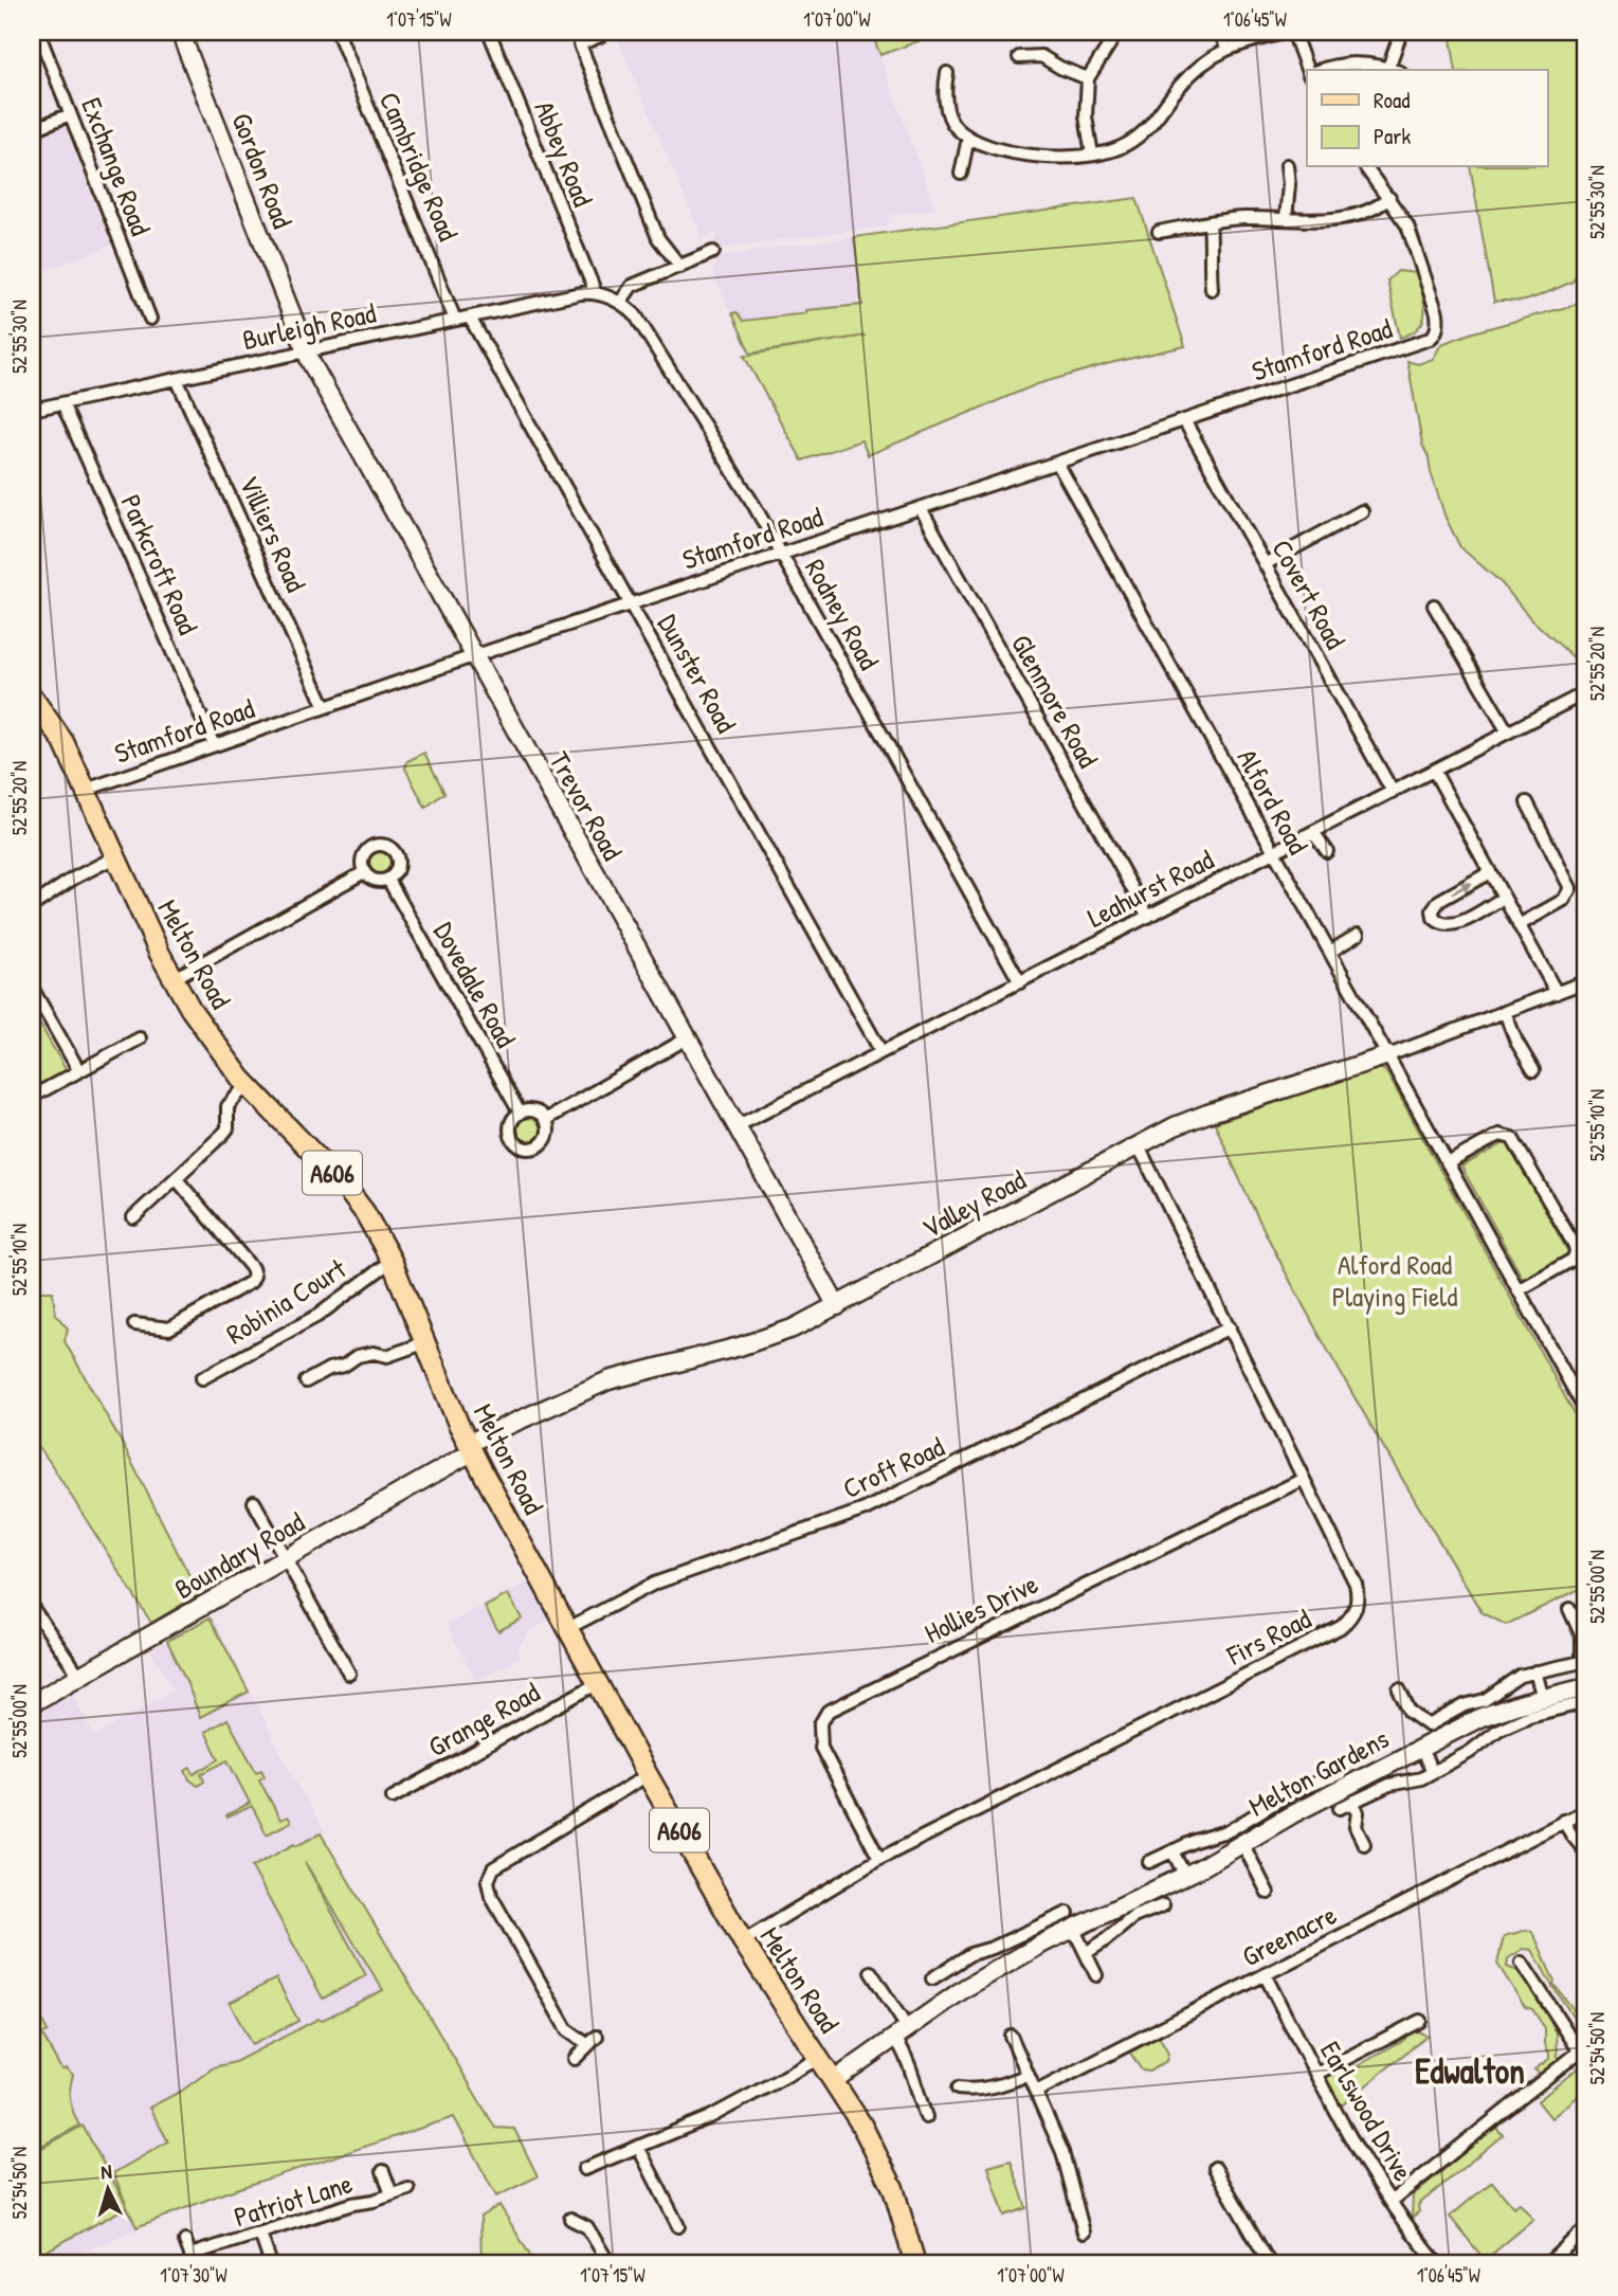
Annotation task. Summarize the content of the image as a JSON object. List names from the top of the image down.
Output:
{
  "streets": {
    "main road": ["Melton Road", "A606"],
    "street": [
      "Abbey Road",
      "Exchange Road",
      "Cambridge Road",
      "Gordon Road",
      "Burleigh Road",
      "Stamford Road",
      "Villiers Road",
      "Parkcroft Road",
      "Covert Road",
      "Rodney Road",
      "Dunster Road",
      "Glenmore Road",
      "Alford Road",
      "Trevor Road",
      "Leahurst Road",
      "Dovedale Road",
      "Valley Road",
      "Robinia Court",
      "Croft Road",
      "Boundary Road",
      "Hollies Drive",
      "Firs Road",
      "Grange Road",
      "Melton Gardens",
      "Greenacre",
      "Earlswood Drive",
      "Patriot Lane"
    ]
  },
  "crossings": [
    ["Abbey Road", "Burleigh Road"],
    ["Abbey Road", "Rodney Road"],
    ["Cambridge Road", "Burleigh Road"],
    ["Gordon Road", "Trevor Road"],
    ["Burleigh Road", "Villiers Road"],
    ["Burleigh Road", "Parkcroft Road"],
    ["Burleigh Road", "Rodney Road"],
    ["Burleigh Road", "Dunster Road"],
    ["Burleigh Road", "Trevor Road"],
    ["Stamford Road", "Villiers Road"],
    ["Stamford Road", "Parkcroft Road"],
    ["Stamford Road", "Covert Road"],
    ["Stamford Road", "Rodney Road"],
    ["Stamford Road", "Dunster Road"],
    ["Stamford Road", "Glenmore Road"],
    ["Stamford Road", "Alford Road"],
    ["Stamford Road", "Trevor Road"],
    ["Stamford Road", "Melton Road"],
    ["Covert Road", "Leahurst Road"],
    ["Rodney Road", "Leahurst Road"],
    ["Dunster Road", "Leahurst Road"],
    ["Glenmore Road", "Leahurst Road"],
    ["Alford Road", "Leahurst Road"],
    ["Alford Road", "Valley Road"],
    ["Trevor Road", "Leahurst Road"],
    ["Trevor Road", "Valley Road"],
    ["Melton Road", "Valley Road"],
    ["Melton Road", "Robinia Court"],
    ["Melton Road", "Croft Road"],
    ["Melton Road", "Boundary Road"],
    ["Melton Road", "Firs Road"],
    ["Melton Road", "Grange Road"],
    ["Melton Road", "Melton Gardens"],
    ["Valley Road", "Boundary Road"],
    ["Valley Road", "Firs Road"],
    ["Croft Road", "Firs Road"],
    ["Hollies Drive", "Firs Road"],
    ["Greenacre", "Earlswood Drive"]
  ],
  "districts": ["Edwalton"],
  "parks": ["Alford Road Playing Field"],
  "legend": ["Road", "Park"],
  "north": "top",
  "coordinates": [
    "1°07'15\"W",
    "1°07'00\"W",
    "1°06'45\"W",
    "52°55'30\"N",
    "52°55'20\"N",
    "52°55'10\"N",
    "52°55'00\"N",
    "52°54'50\"N",
    "1°07'30\"W"
  ]
}
